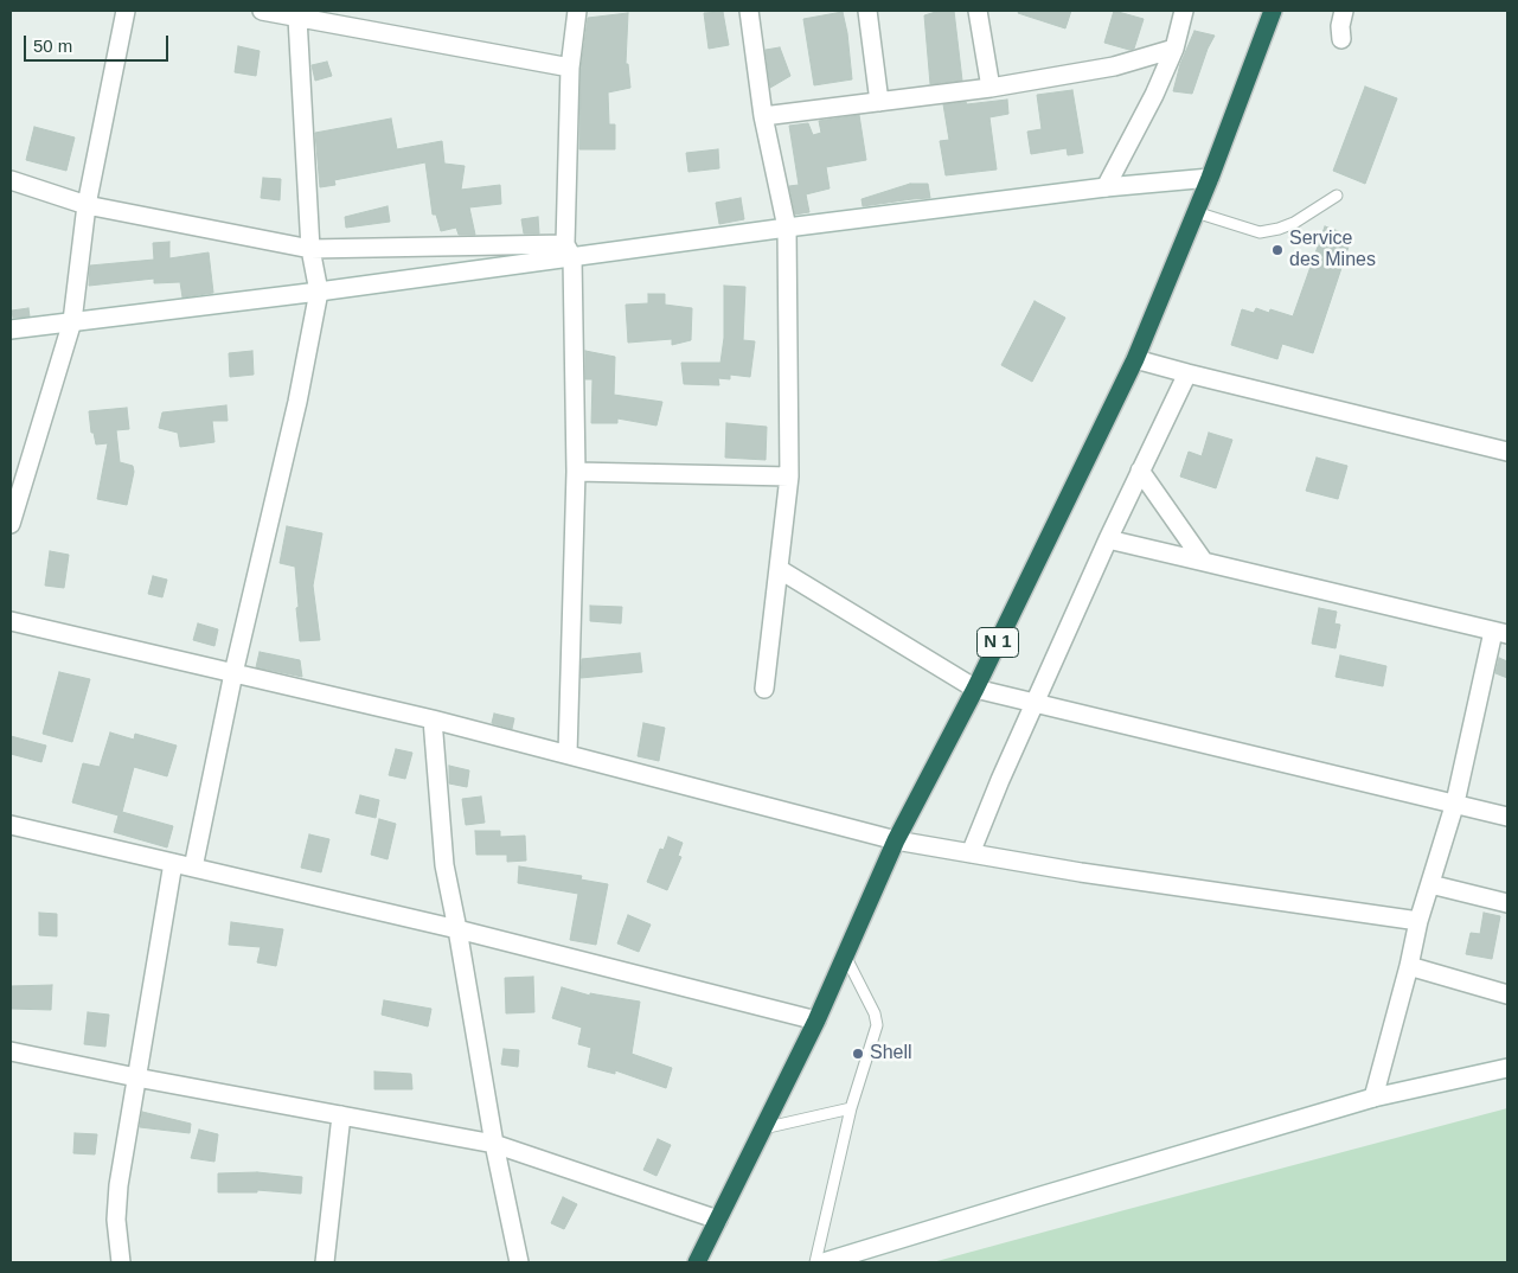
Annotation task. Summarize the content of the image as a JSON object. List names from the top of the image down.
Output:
{
  "streets": {
    "highway": ["N 1"]
  },
  "places": ["Service des Mines", "Shell"],
  "scale_bar": "50 m"
}
